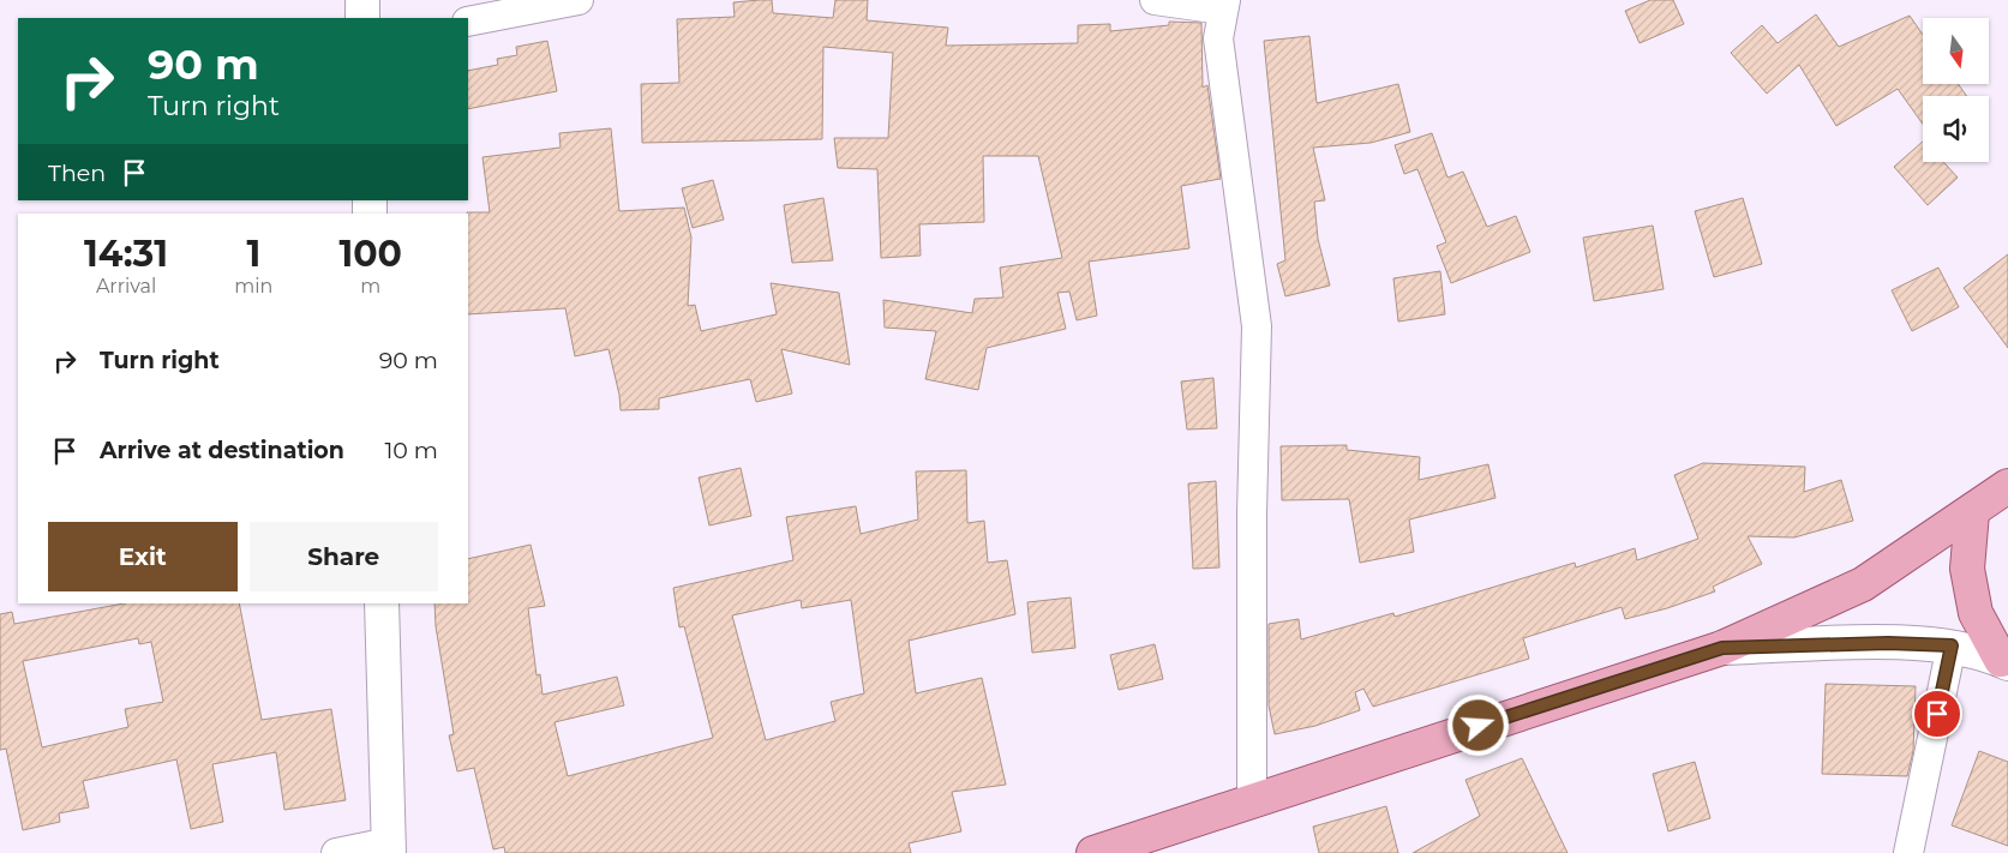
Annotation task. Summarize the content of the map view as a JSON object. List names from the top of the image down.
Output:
{
  "north": "bottom",
  "page": {
    "turn": ["90 m", "Turn right"],
    "then": "Then",
    "eta": [
      "14:31",
      "Arrival",
      "1",
      "min",
      "100",
      "m"
    ],
    "list": [
      {
        "name": "Turn right",
        "value": "90 m"
      },
      {
        "name": "Arrive at destination",
        "value": "10 m"
      }
    ],
    "buttons": ["Exit", "Share"]
  }
}
